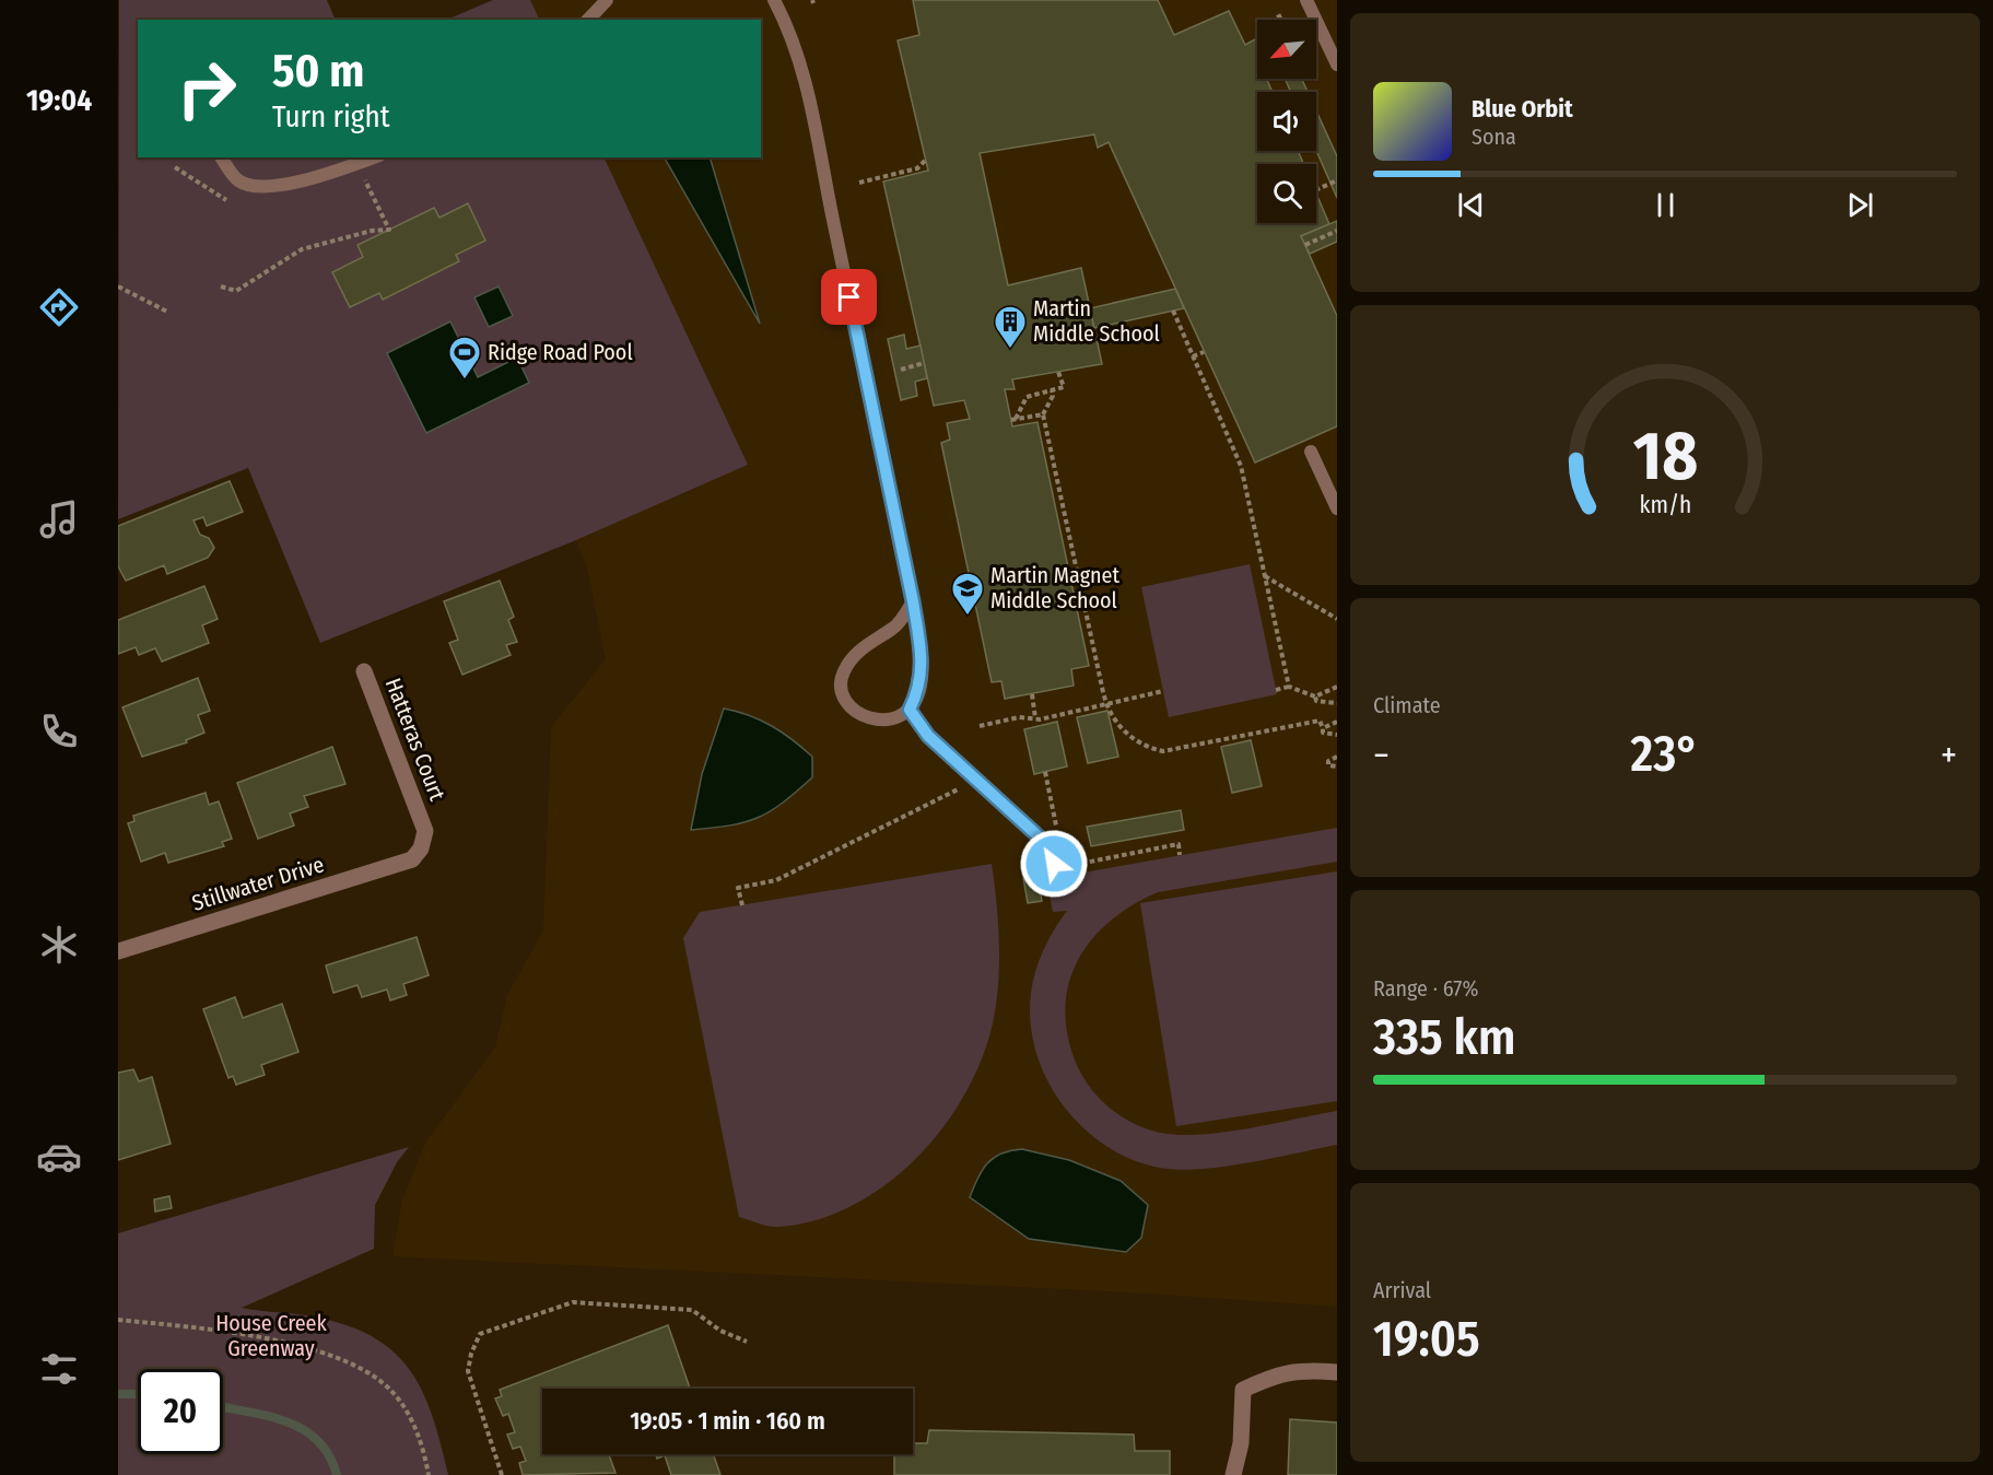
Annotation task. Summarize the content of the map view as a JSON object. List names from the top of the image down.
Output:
{
  "streets": {
    "street": ["Hatteras Court", "Stillwater Drive"]
  },
  "crossings": [
    ["Hatteras Court", "Stillwater Drive"]
  ],
  "parks": ["House Creek Greenway"],
  "places": {
    "building": ["Martin Middle School"],
    "sports": ["Ridge Road Pool"],
    "school or university": ["Martin Magnet Middle School"]
  },
  "north": "bottom left",
  "page": {
    "tabs": "19:04",
    "turn": ["50 m", "Turn right"],
    "song": ["Blue Orbit", "Sona"],
    "tile": [
      "Climate",
      ["Range · 67%", "335 km"],
      ["Arrival", "19:05"]
    ],
    "heat": ["−", "23°", "+"],
    "limit": "20",
    "trip": "19:05 · 1 min · 160 m",
    "gauge": ["18", "km/h"]
  }
}
